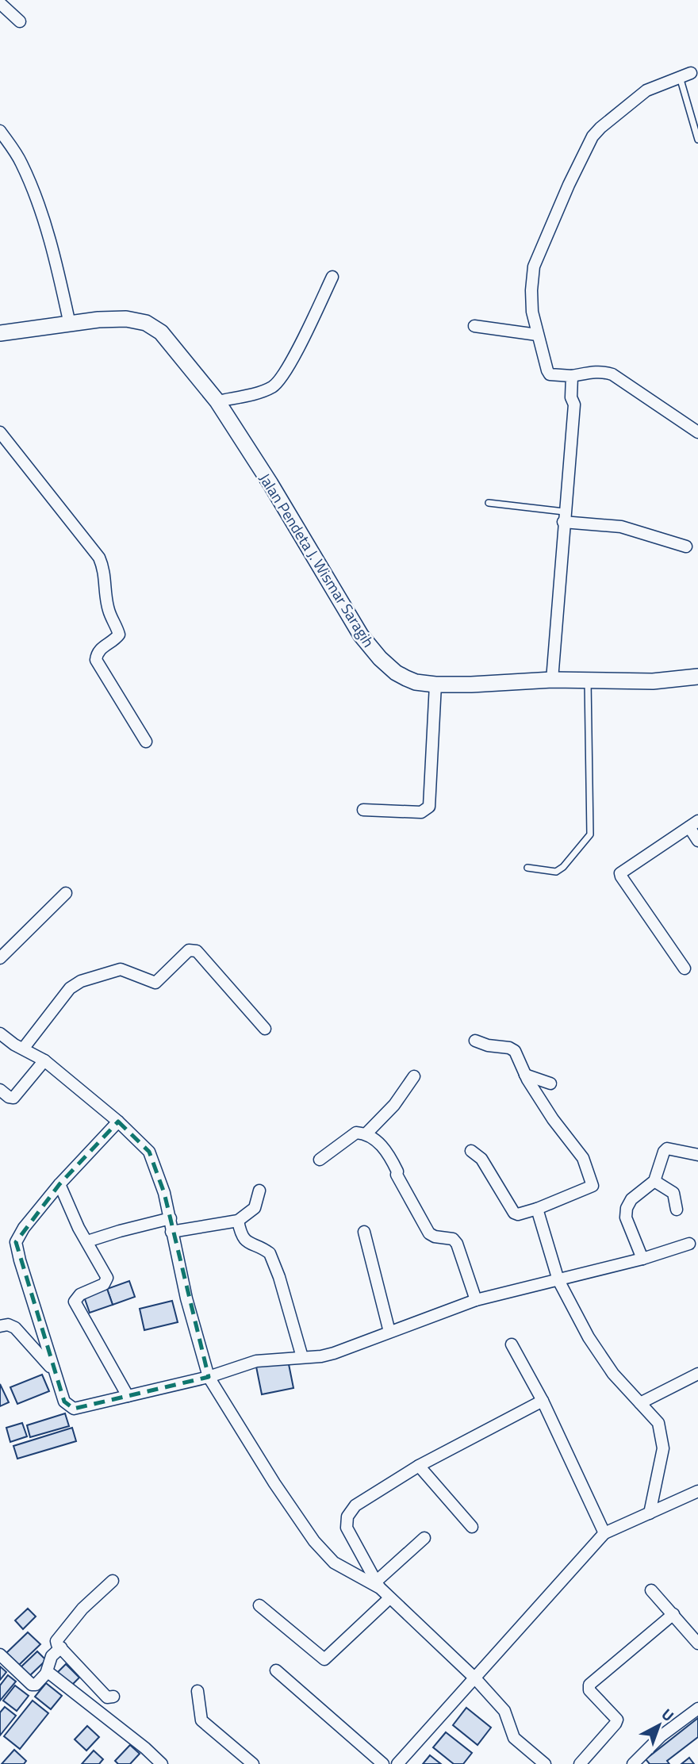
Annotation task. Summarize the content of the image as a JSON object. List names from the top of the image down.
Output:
{
  "streets": {
    "street": ["Jalan Pendeta J. Wismar Saragih"]
  },
  "north": "top right"
}
